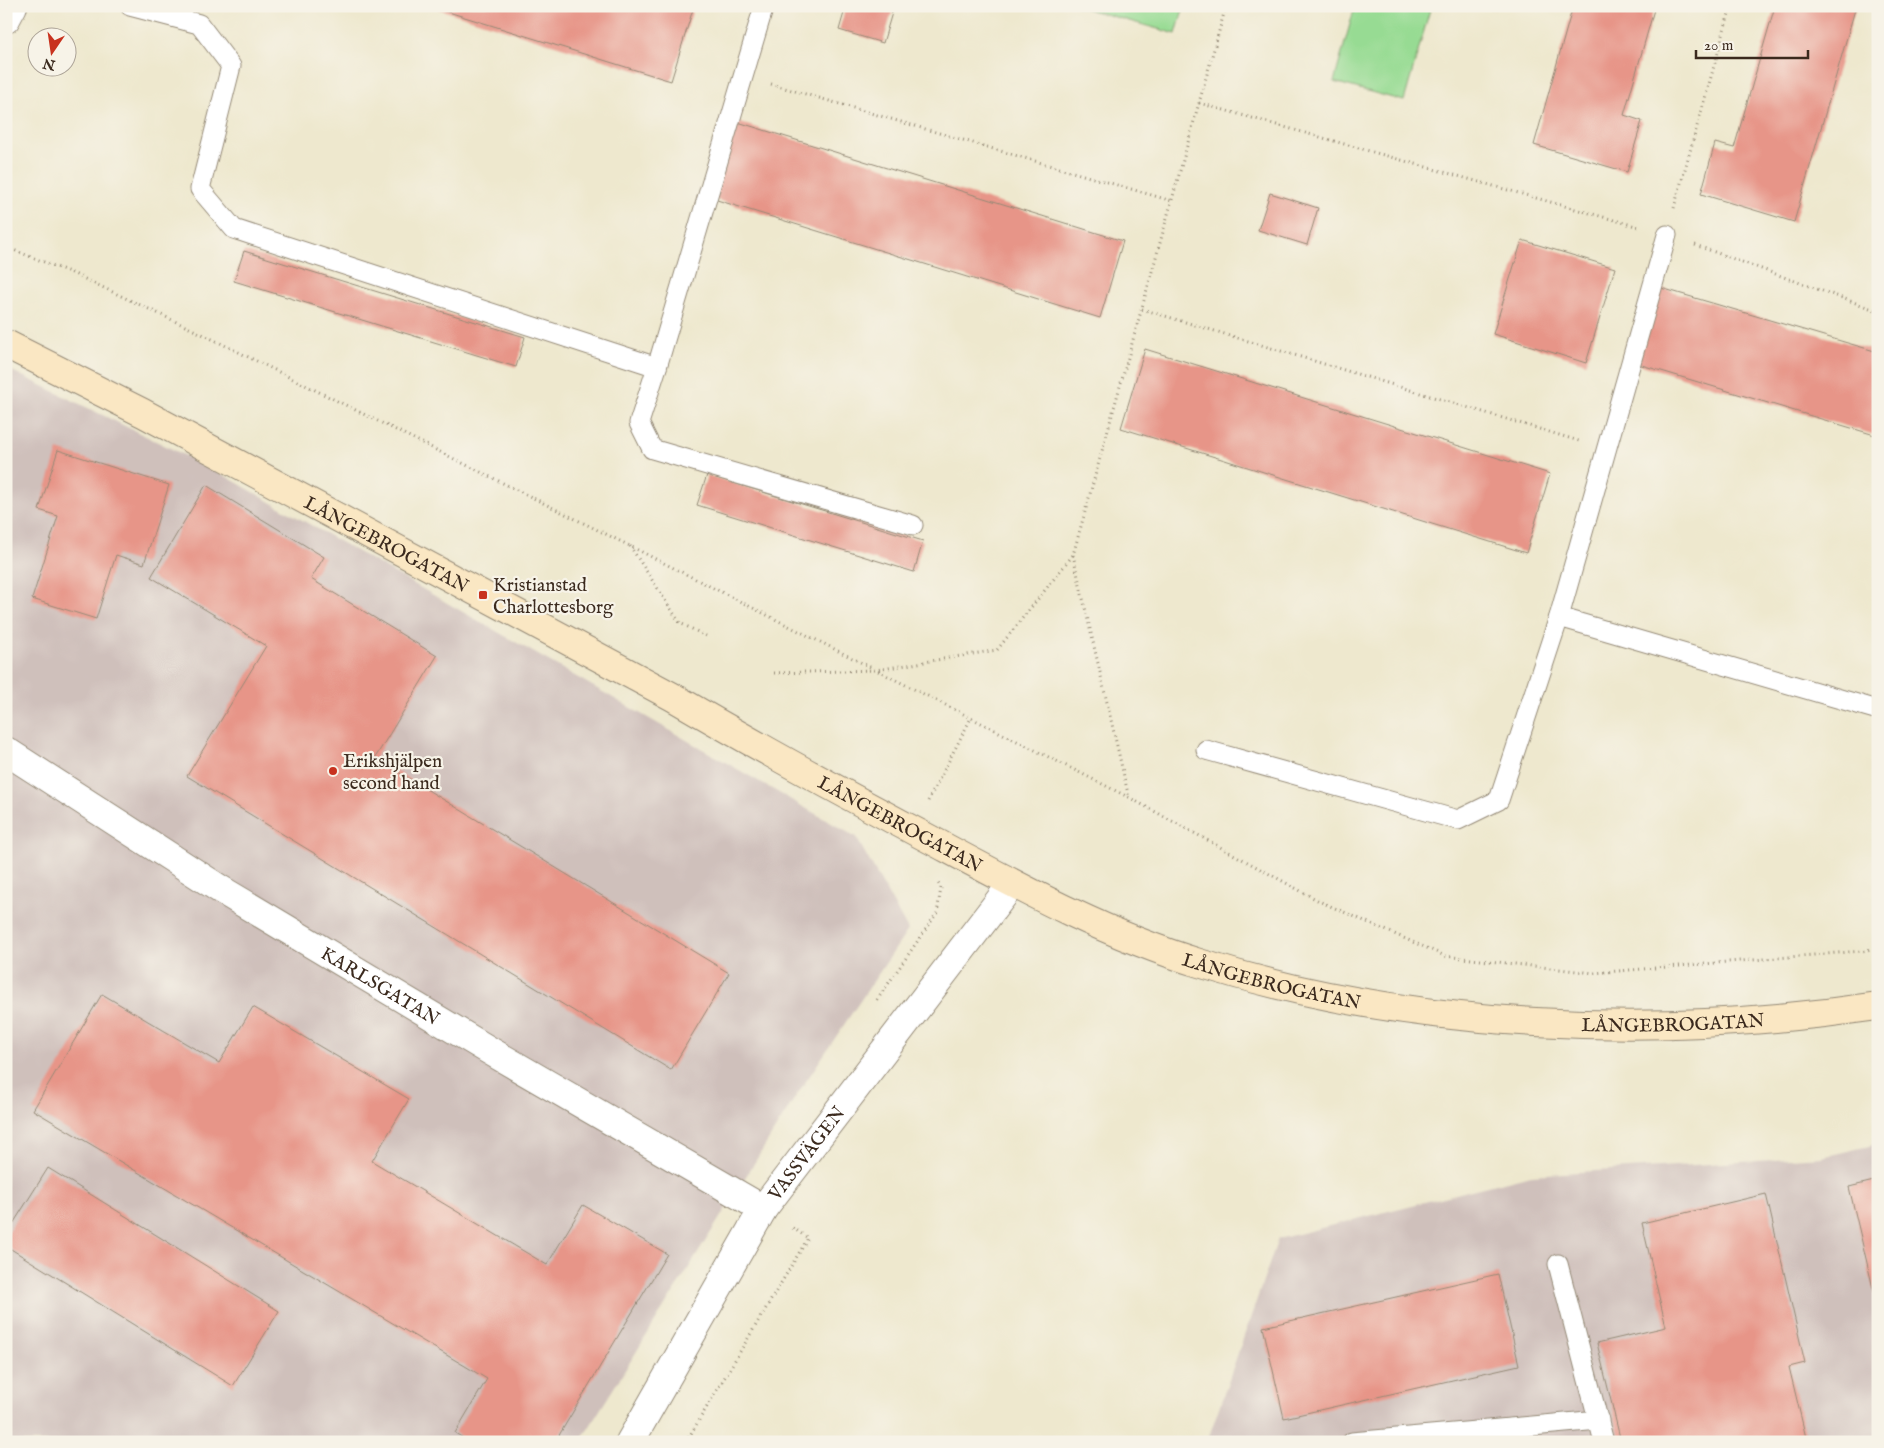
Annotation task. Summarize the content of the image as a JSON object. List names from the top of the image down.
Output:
{
  "streets": {
    "main road": ["LÅNGEBROGATAN"],
    "street": ["KARLSGATAN", "VASSVÄGEN"]
  },
  "crossings": [
    ["LÅNGEBROGATAN", "VASSVÄGEN"],
    ["KARLSGATAN", "VASSVÄGEN"]
  ],
  "places": {
    "transit": ["Kristianstad Charlottesborg"],
    "other": ["Erikshjälpen second hand"]
  },
  "scale_bar": "20 m",
  "north": "bottom"
}
